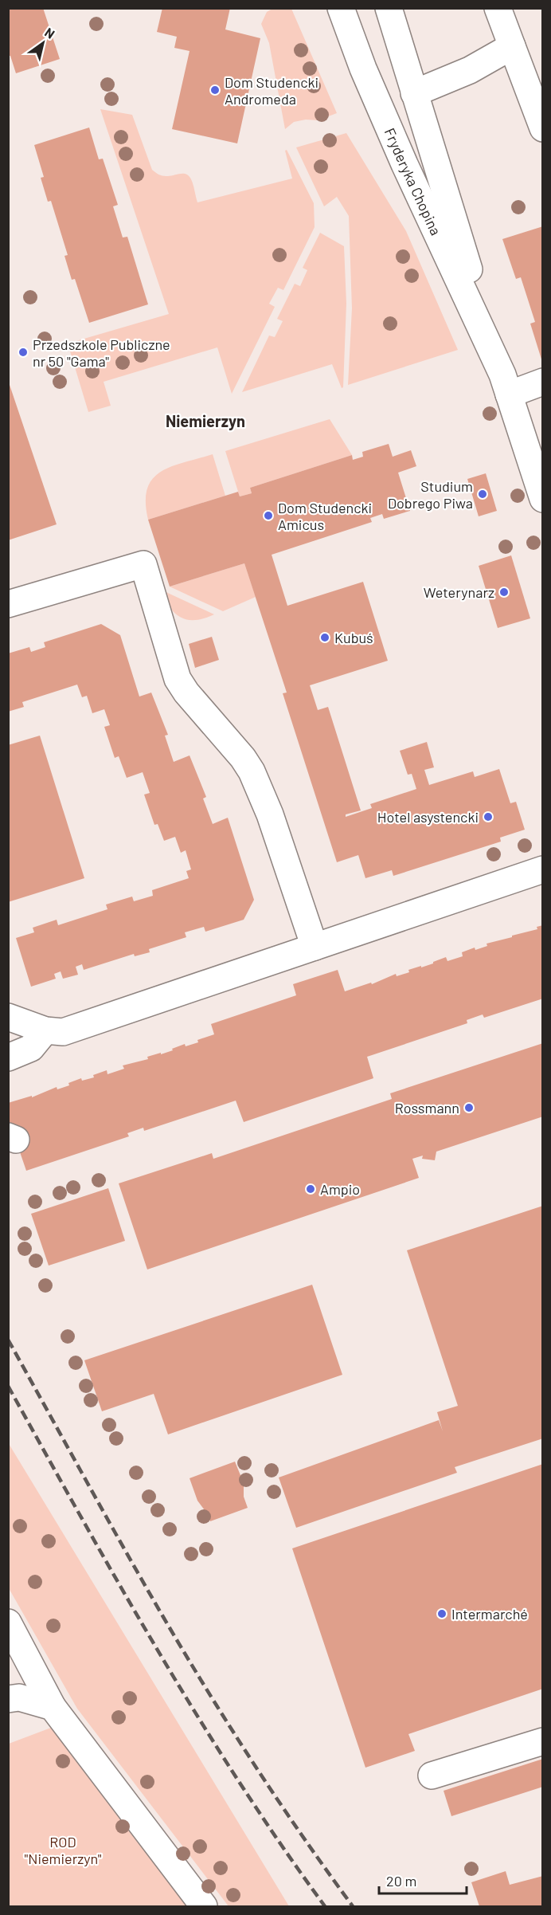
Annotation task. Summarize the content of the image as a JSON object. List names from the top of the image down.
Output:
{
  "streets": {
    "street": ["Fryderyka Chopina"]
  },
  "districts": ["Niemierzyn"],
  "parks": ["ROD \"Niemierzyn\""],
  "places": [
    "Dom Studencki Andromeda",
    "Przedszkole Publiczne nr 50 \"Gama\"",
    "Studium Dobrego Piwa",
    "Dom Studencki Amicus",
    "Weterynarz",
    "Kubuś",
    "Hotel asystencki",
    "Rossmann",
    "Ampio",
    "Intermarché"
  ],
  "scale_bar": "20 m",
  "north": "top right"
}
